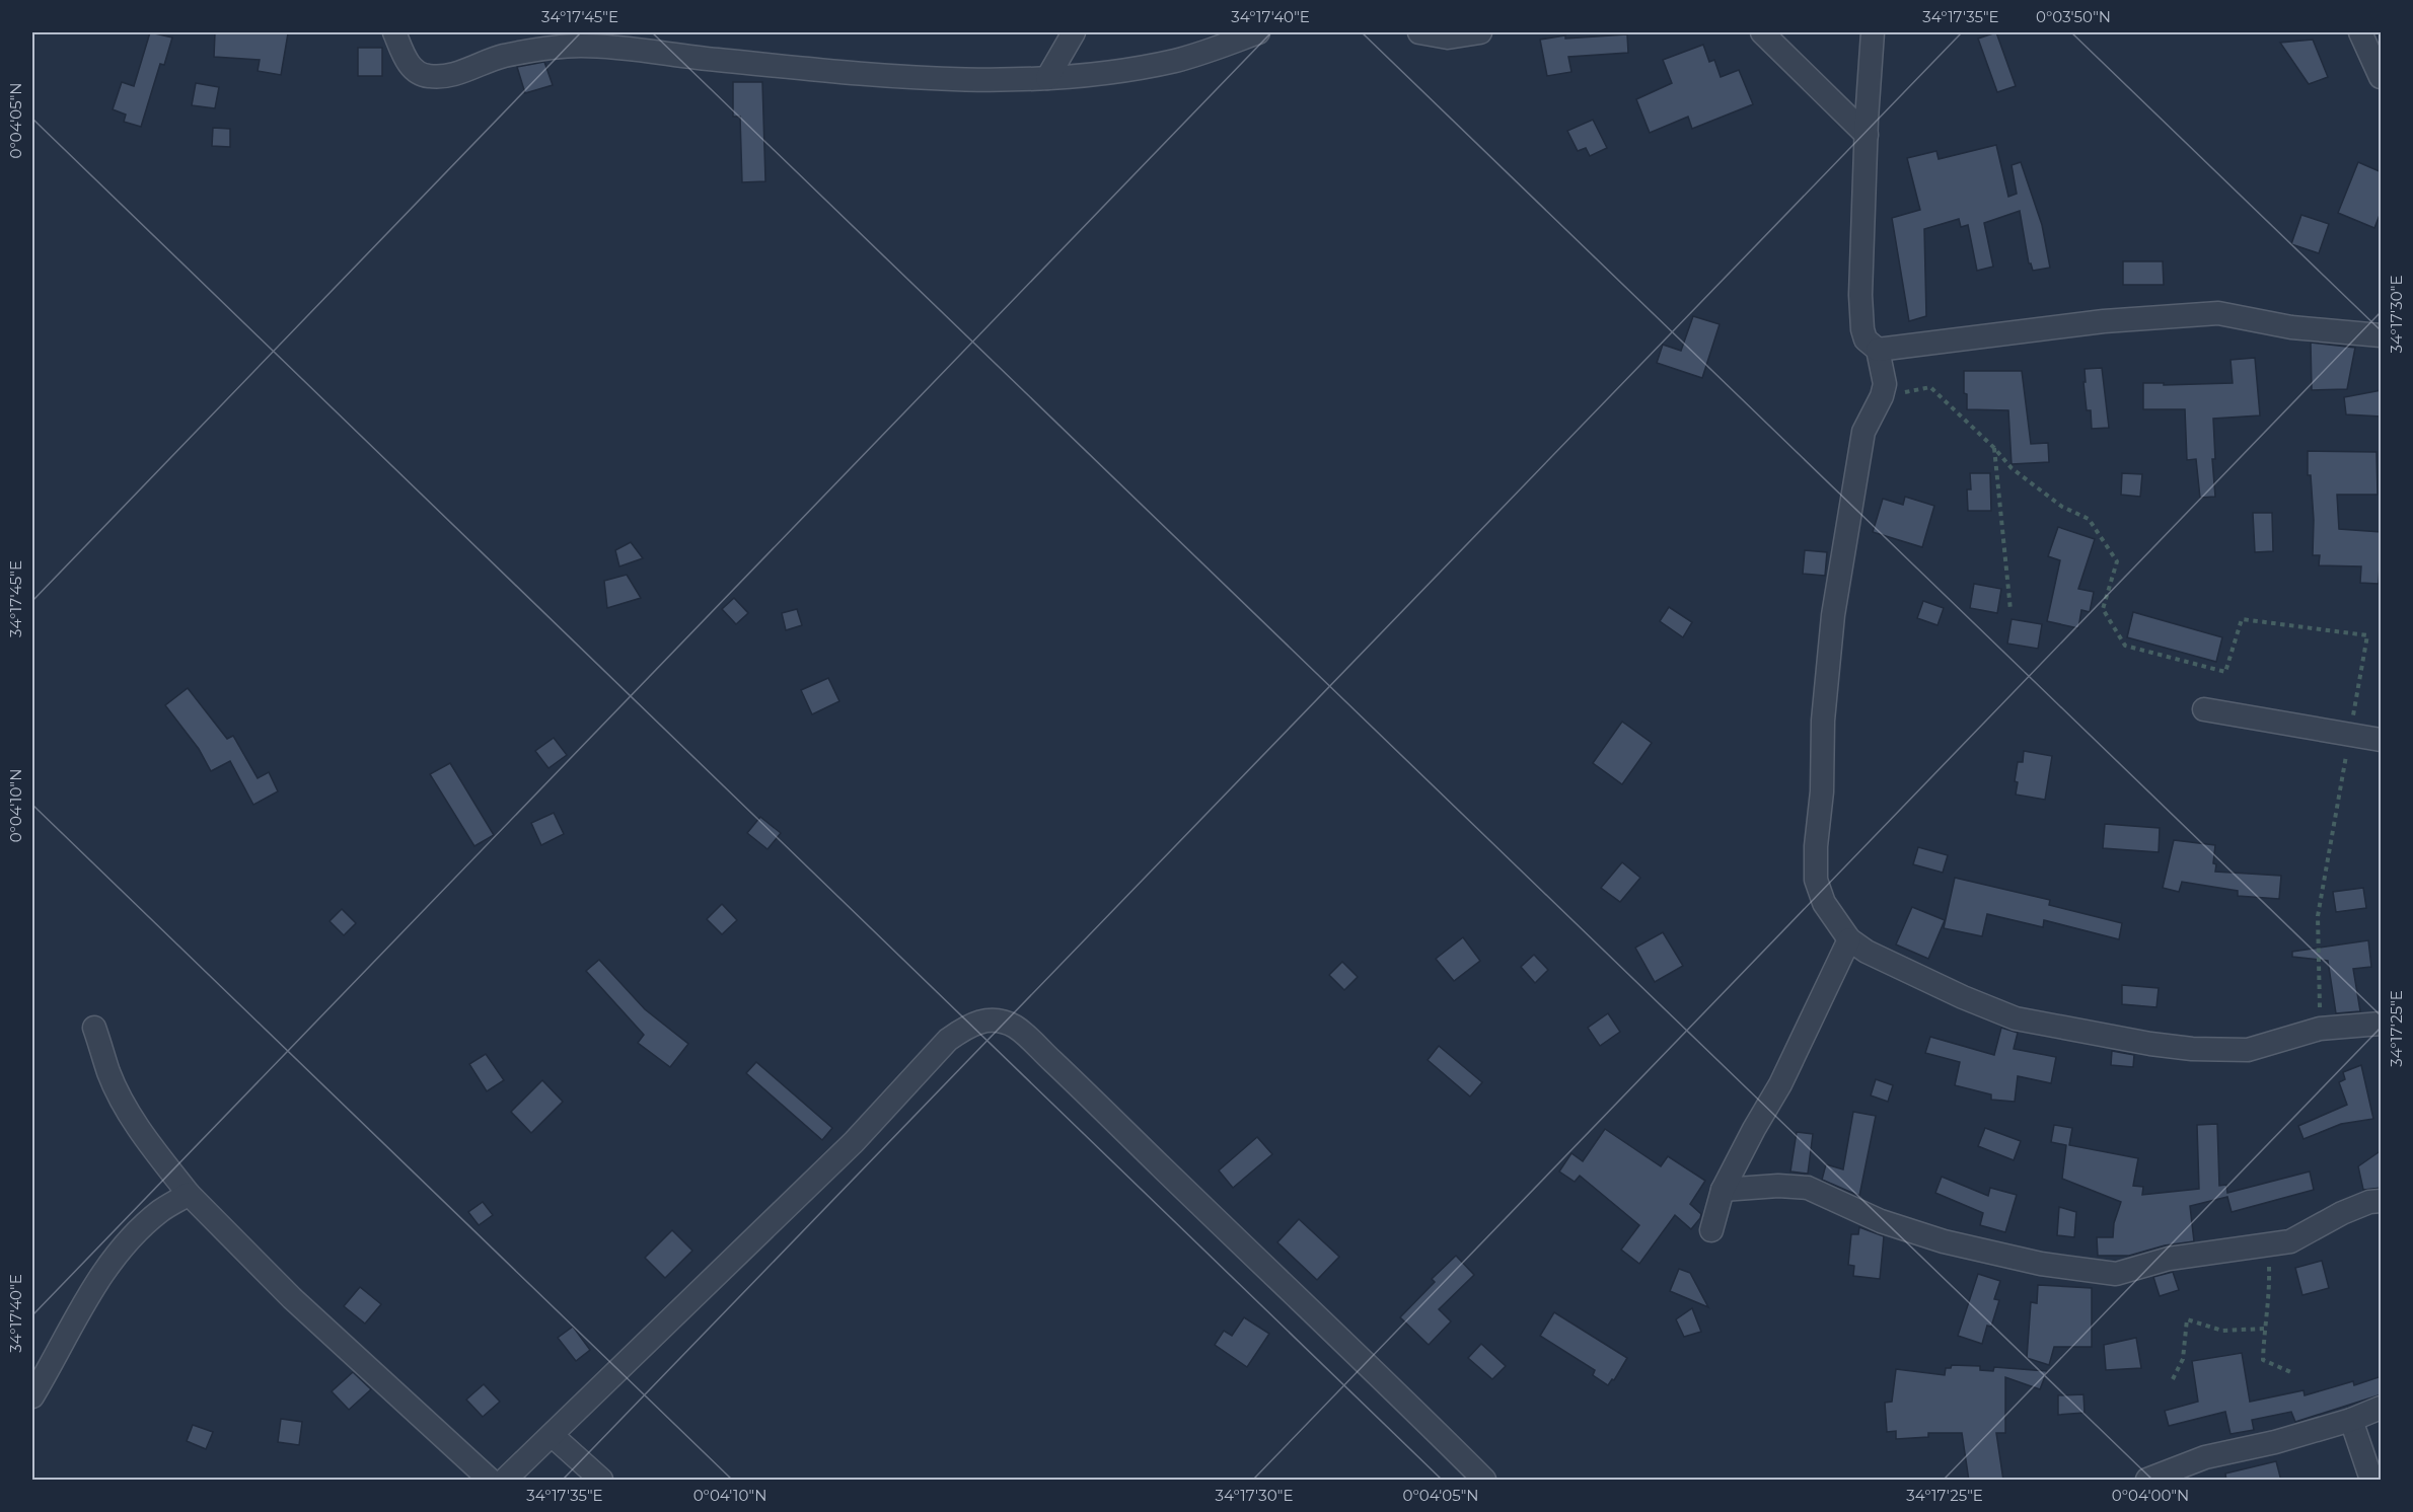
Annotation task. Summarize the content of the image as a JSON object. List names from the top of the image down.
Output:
{
  "coordinates": [
    "34°17'45\"E",
    "34°17'40\"E",
    "34°17'35\"E",
    "0°03'50\"N",
    "0°04'05\"N",
    "34°17'30\"E",
    "0°04'10\"N",
    "34°17'25\"E",
    "0°04'00\"N"
  ]
}
